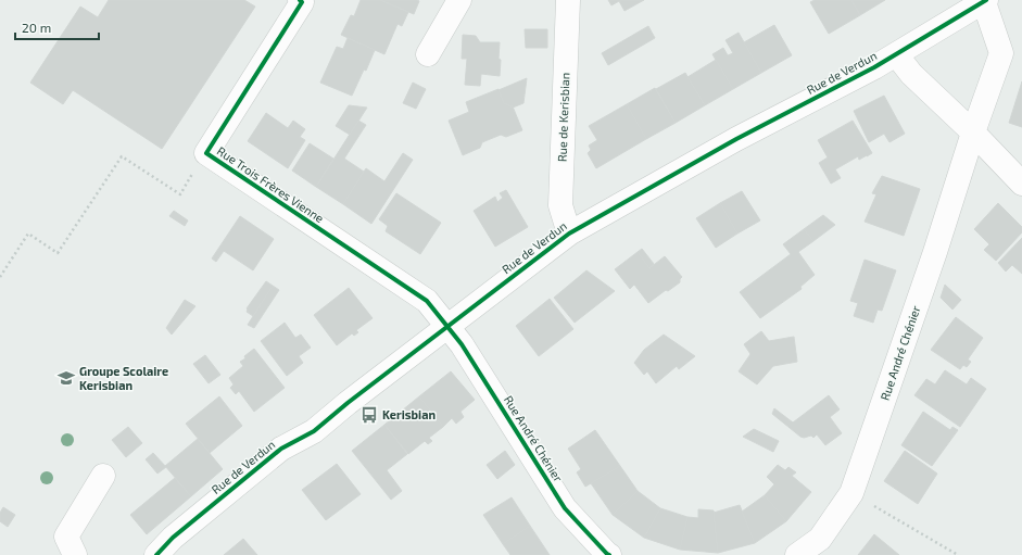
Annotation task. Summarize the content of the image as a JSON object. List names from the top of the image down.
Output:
{
  "streets": {
    "street": [
      "Rue de Verdun",
      "Rue de Kerisbian",
      "Rue Trois Frères Vienne",
      "Rue André Chénier"
    ]
  },
  "crossings": [
    ["Rue de Verdun", "Rue de Kerisbian"],
    ["Rue de Verdun", "Rue Trois Frères Vienne"],
    ["Rue de Verdun", "Rue André Chénier"],
    ["Rue Trois Frères Vienne", "Rue André Chénier"]
  ],
  "places": {
    "school or university": ["Groupe Scolaire Kerisbian"],
    "bus stop": ["Kerisbian"]
  },
  "scale_bar": "20 m"
}
